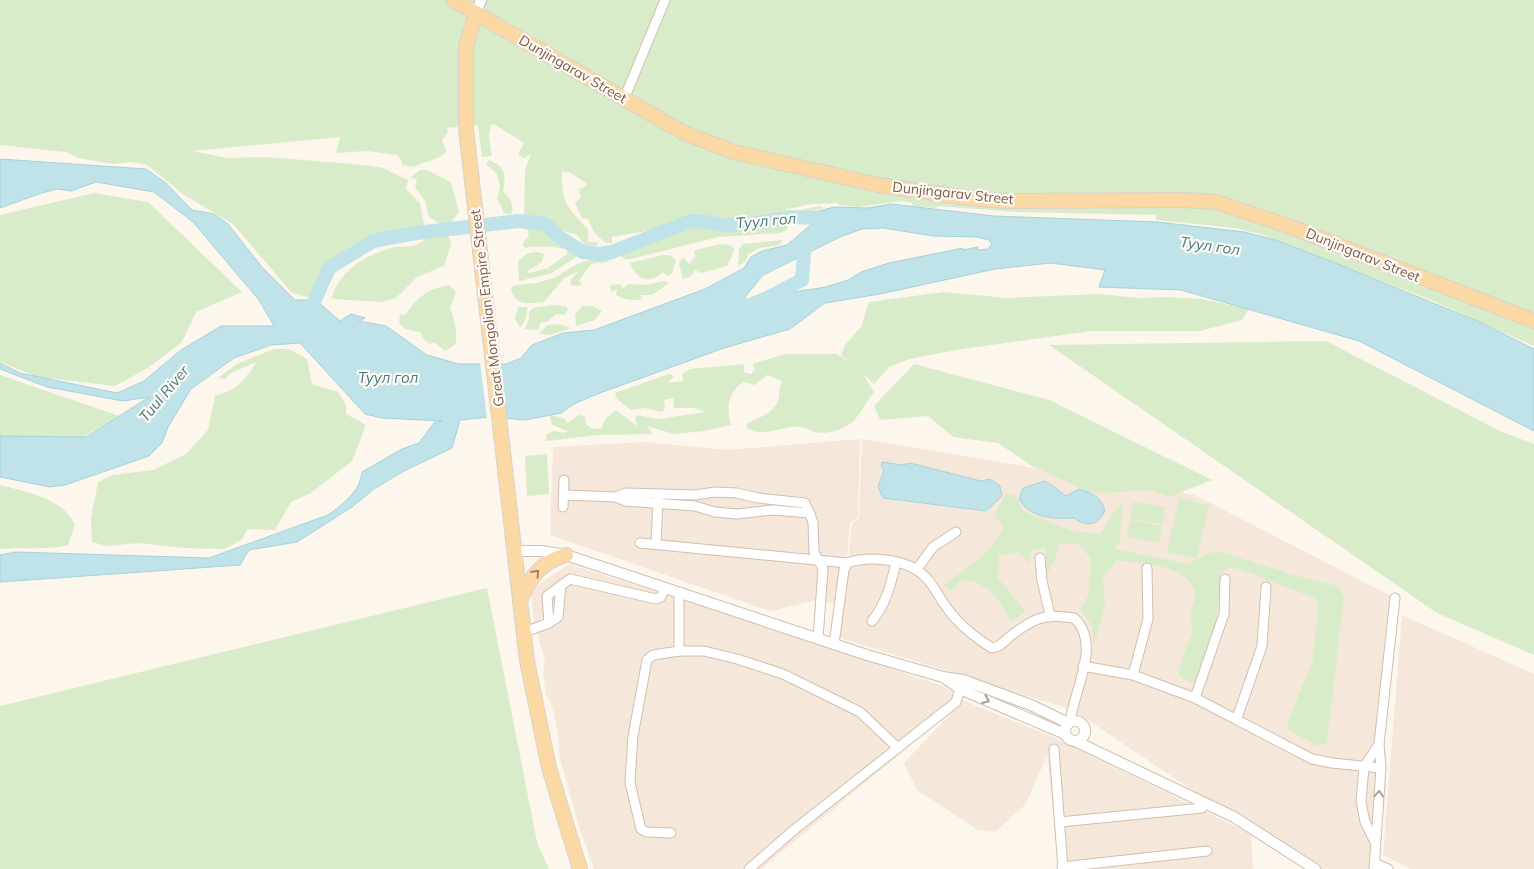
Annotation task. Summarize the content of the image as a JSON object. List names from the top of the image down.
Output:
{
  "streets": {
    "main road": ["Dunjingarav Street", "Great Mongolian Empire Street"]
  },
  "crossings": [
    ["Dunjingarav Street", "Great Mongolian Empire Street"]
  ],
  "water": ["Туул гол", "Tuul River"]
}
